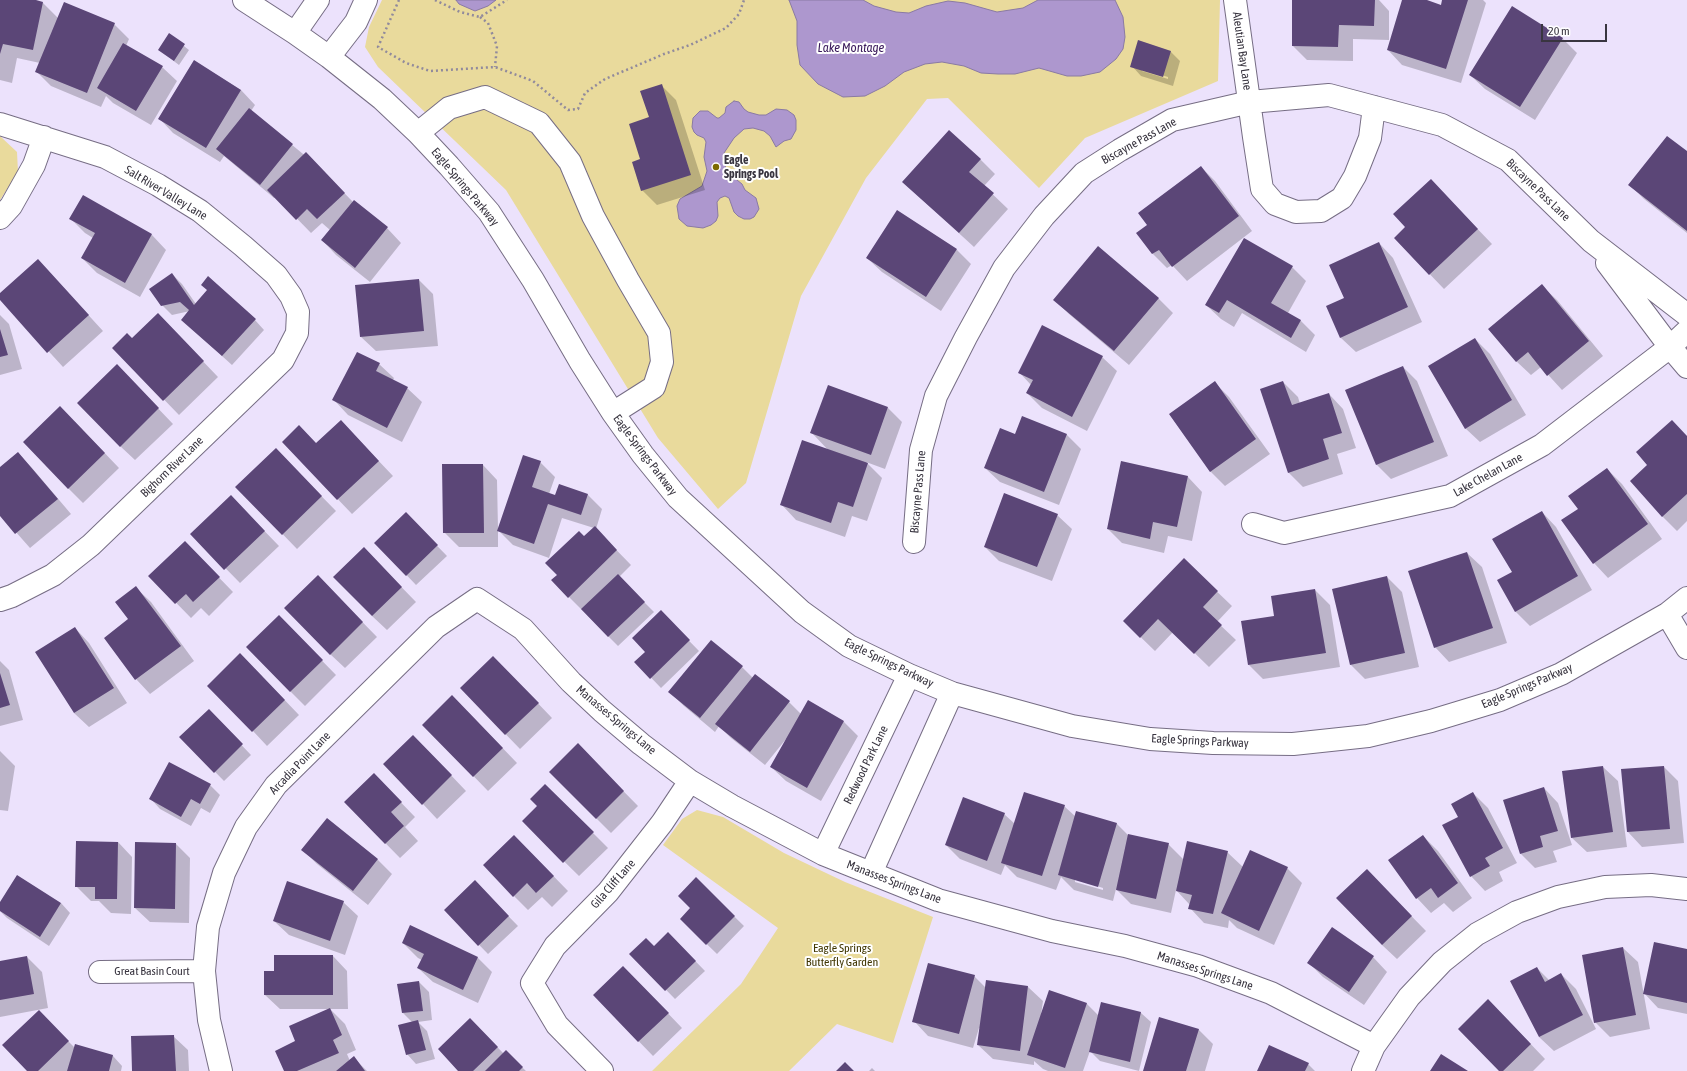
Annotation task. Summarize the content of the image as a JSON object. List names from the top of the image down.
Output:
{
  "streets": {
    "street": [
      "Aleutian Bay Lane",
      "Biscayne Pass Lane",
      "Eagle Springs Parkway",
      "Salt River Valley Lane",
      "Bighorn River Lane",
      "Lake Chelan Lane",
      "Manasses Springs Lane",
      "Arcadia Point Lane",
      "Redwood Park Lane",
      "Gila Cliff Lane",
      "Great Basin Court"
    ]
  },
  "crossings": [
    ["Aleutian Bay Lane", "Biscayne Pass Lane"],
    ["Biscayne Pass Lane", "Lake Chelan Lane"],
    ["Eagle Springs Parkway", "Redwood Park Lane"],
    ["Salt River Valley Lane", "Bighorn River Lane"],
    ["Manasses Springs Lane", "Arcadia Point Lane"],
    ["Manasses Springs Lane", "Redwood Park Lane"],
    ["Manasses Springs Lane", "Gila Cliff Lane"],
    ["Arcadia Point Lane", "Great Basin Court"]
  ],
  "water": ["Lake Montage"],
  "parks": ["Eagle Springs Butterfly Garden"],
  "places": ["Eagle Springs Pool"],
  "scale_bar": "20 m"
}
